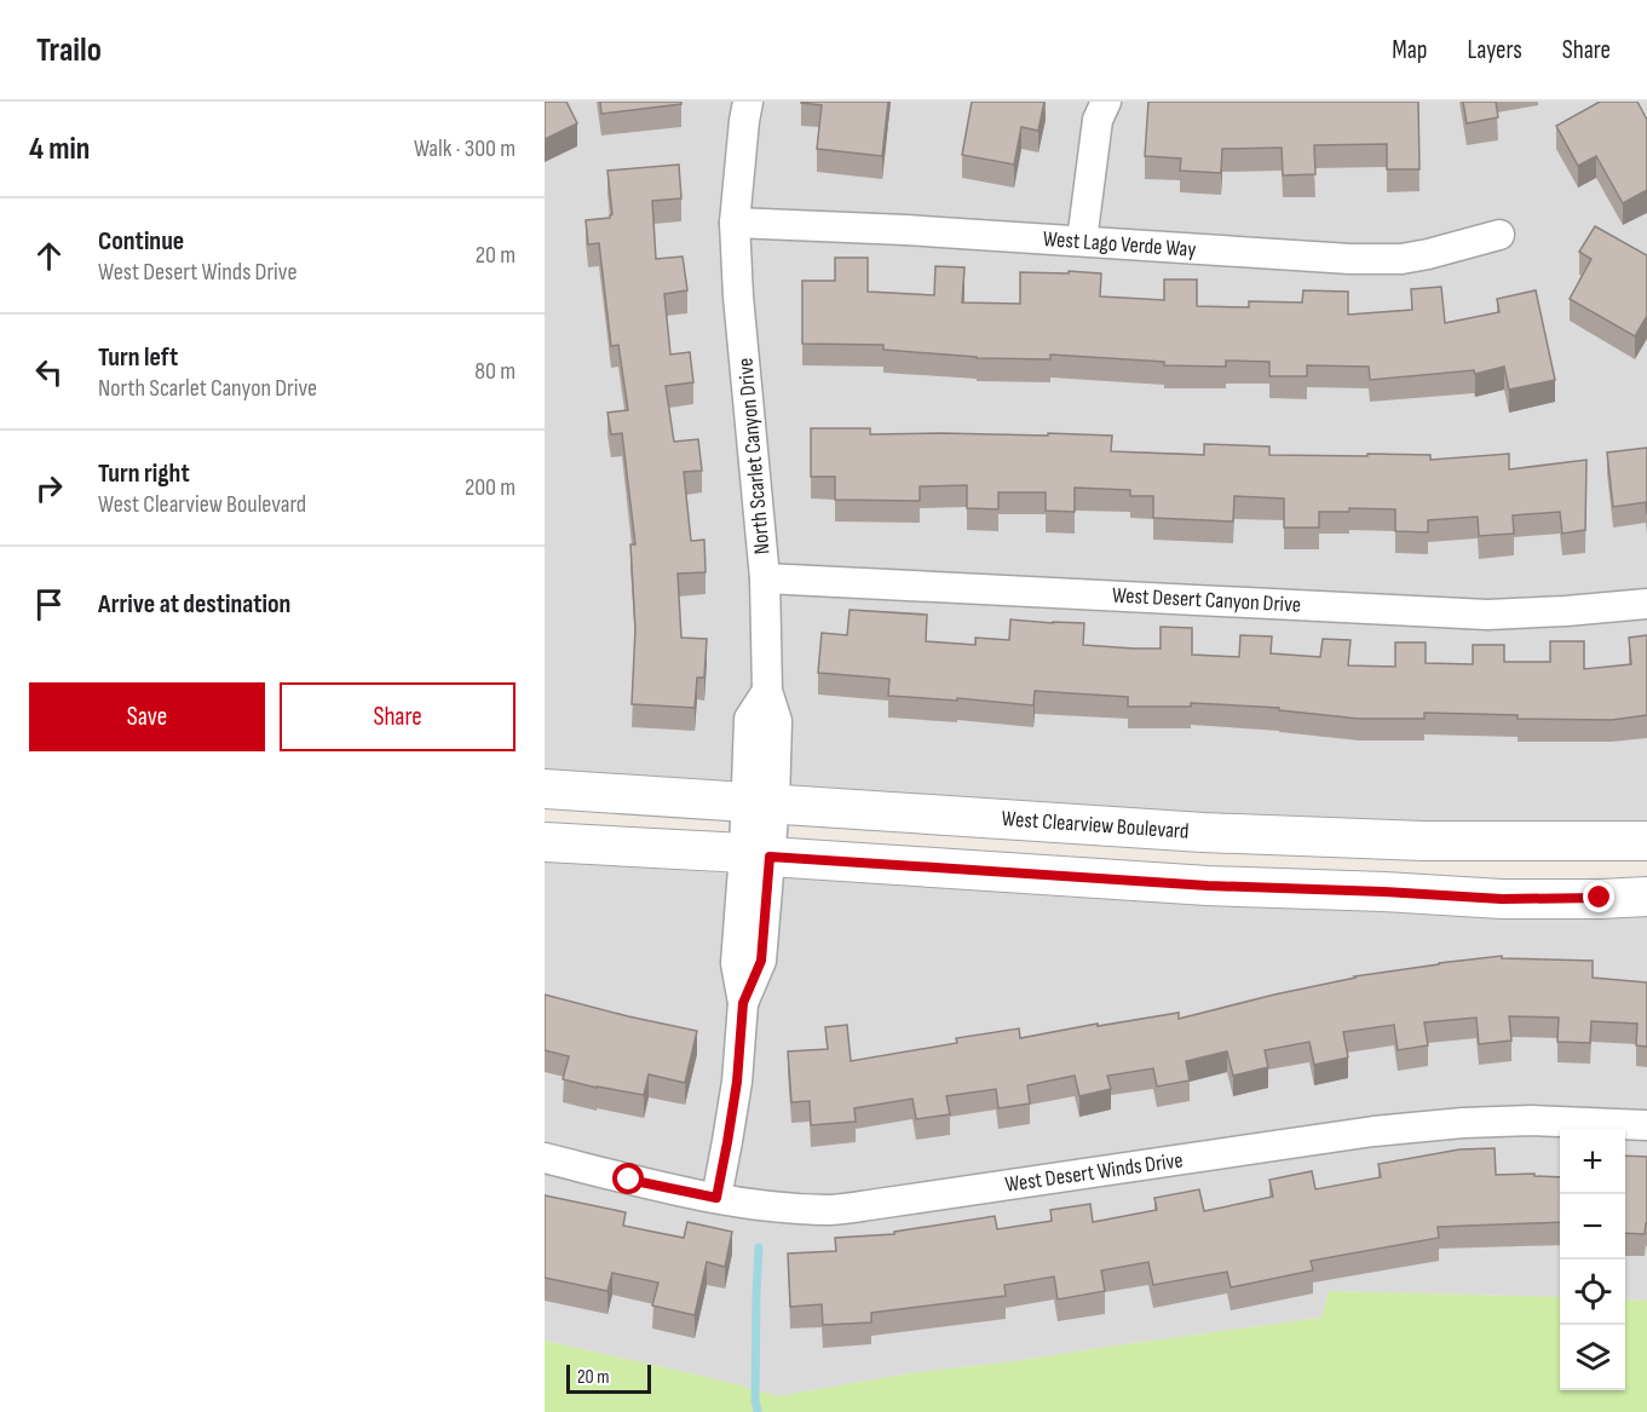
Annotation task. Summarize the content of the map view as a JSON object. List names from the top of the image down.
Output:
{
  "streets": {
    "street": [
      "West Lago Verde Way",
      "North Scarlet Canyon Drive",
      "West Desert Canyon Drive",
      "West Clearview Boulevard",
      "West Desert Winds Drive"
    ]
  },
  "crossings": [
    ["West Lago Verde Way", "North Scarlet Canyon Drive"],
    ["North Scarlet Canyon Drive", "West Desert Canyon Drive"],
    ["North Scarlet Canyon Drive", "West Clearview Boulevard"],
    ["North Scarlet Canyon Drive", "West Desert Winds Drive"]
  ],
  "scale_bar": "20 m",
  "page": {
    "header": "Trailo",
    "nav": ["Map", "Layers", "Share"],
    "heading": ["4 min", "Walk · 300 m"],
    "list": [
      ["Continue", "West Desert Winds Drive", "20 m"],
      ["Turn left", "North Scarlet Canyon Drive", "80 m"],
      ["Turn right", "West Clearview Boulevard", "200 m"],
      "Arrive at destination"
    ],
    "buttons": ["Save", "Share"],
    "map_buttons": ["+", "−"],
    "scale": "20 m"
  }
}
